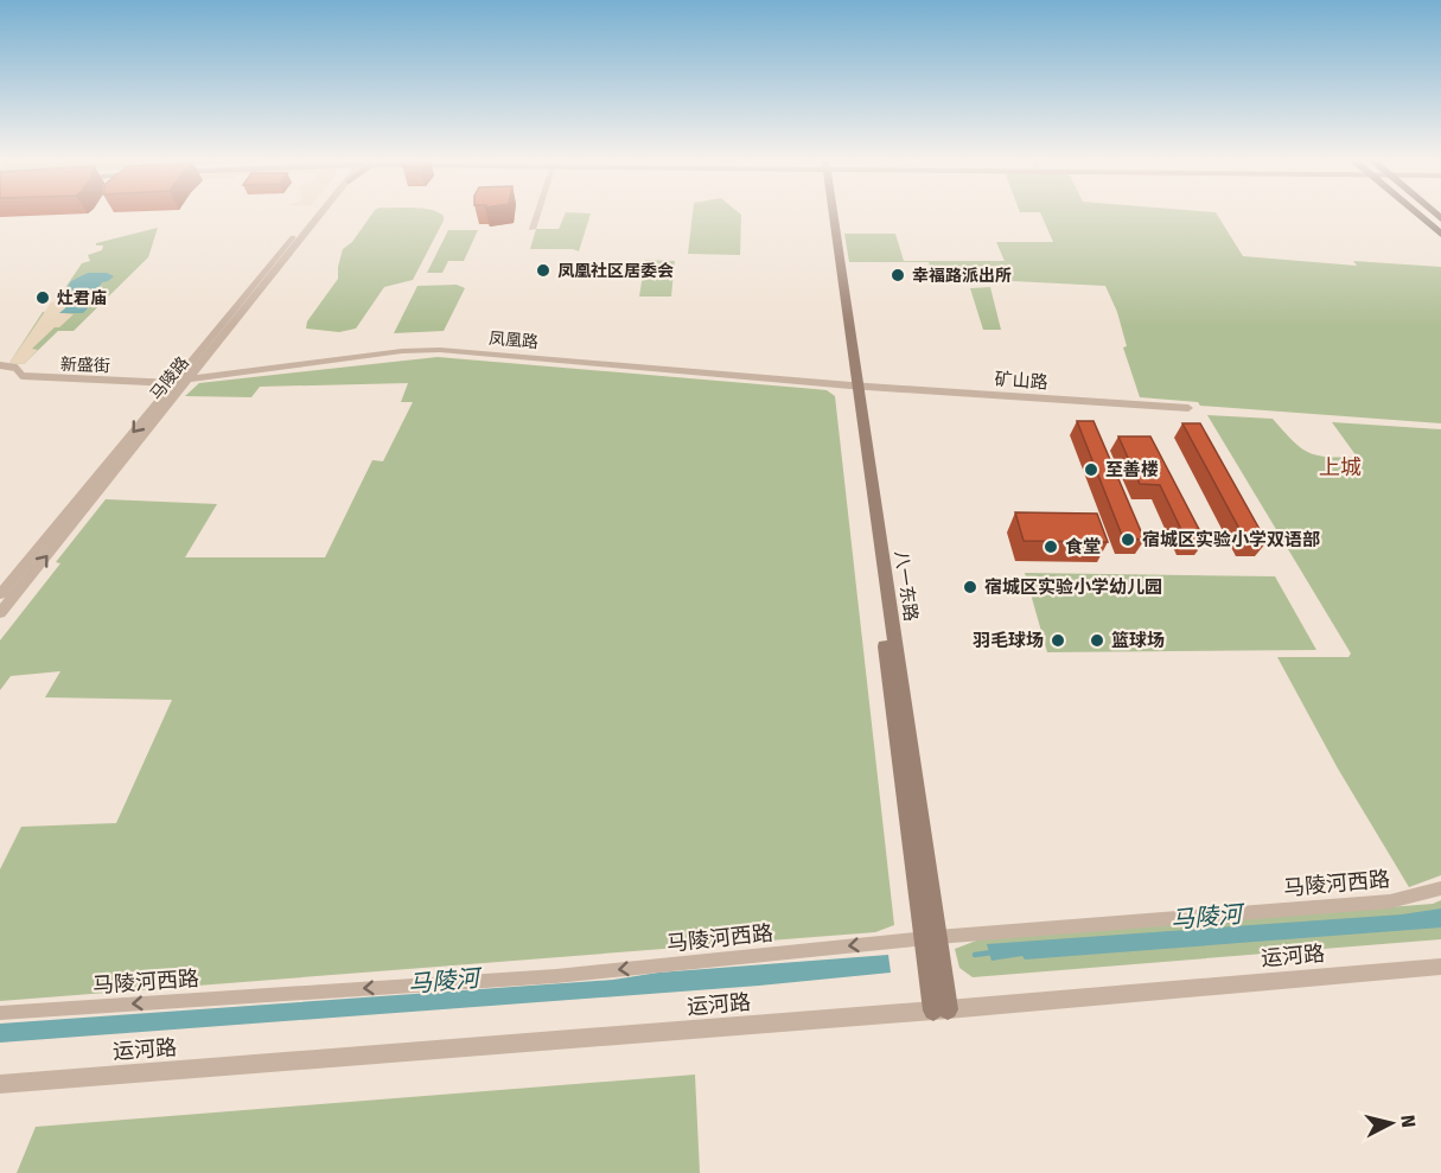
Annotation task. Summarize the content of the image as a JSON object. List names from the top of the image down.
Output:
{
  "streets": {
    "main road": ["八一东路"],
    "street": [
      "凤凰路",
      "新盛街",
      "马陵路",
      "矿山路",
      "马陵河西路",
      "运河路"
    ]
  },
  "crossings": [
    ["凤凰路", "新盛街"],
    ["凤凰路", "马陵路"],
    ["凤凰路", "矿山路"],
    ["凤凰路", "八一东路"],
    ["新盛街", "马陵路"],
    ["矿山路", "八一东路"],
    ["八一东路", "马陵河西路"],
    ["八一东路", "运河路"]
  ],
  "one_way": ["马陵河西路"],
  "districts": ["上城"],
  "water": ["马陵河"],
  "places": [
    "凤凰社区居委会",
    "幸福路派出所",
    "灶君庙",
    "至善楼",
    "宿城区实验小学双语部",
    "食堂",
    "宿城区实验小学幼儿园",
    "羽毛球场",
    "篮球场"
  ],
  "north": "right"
}
